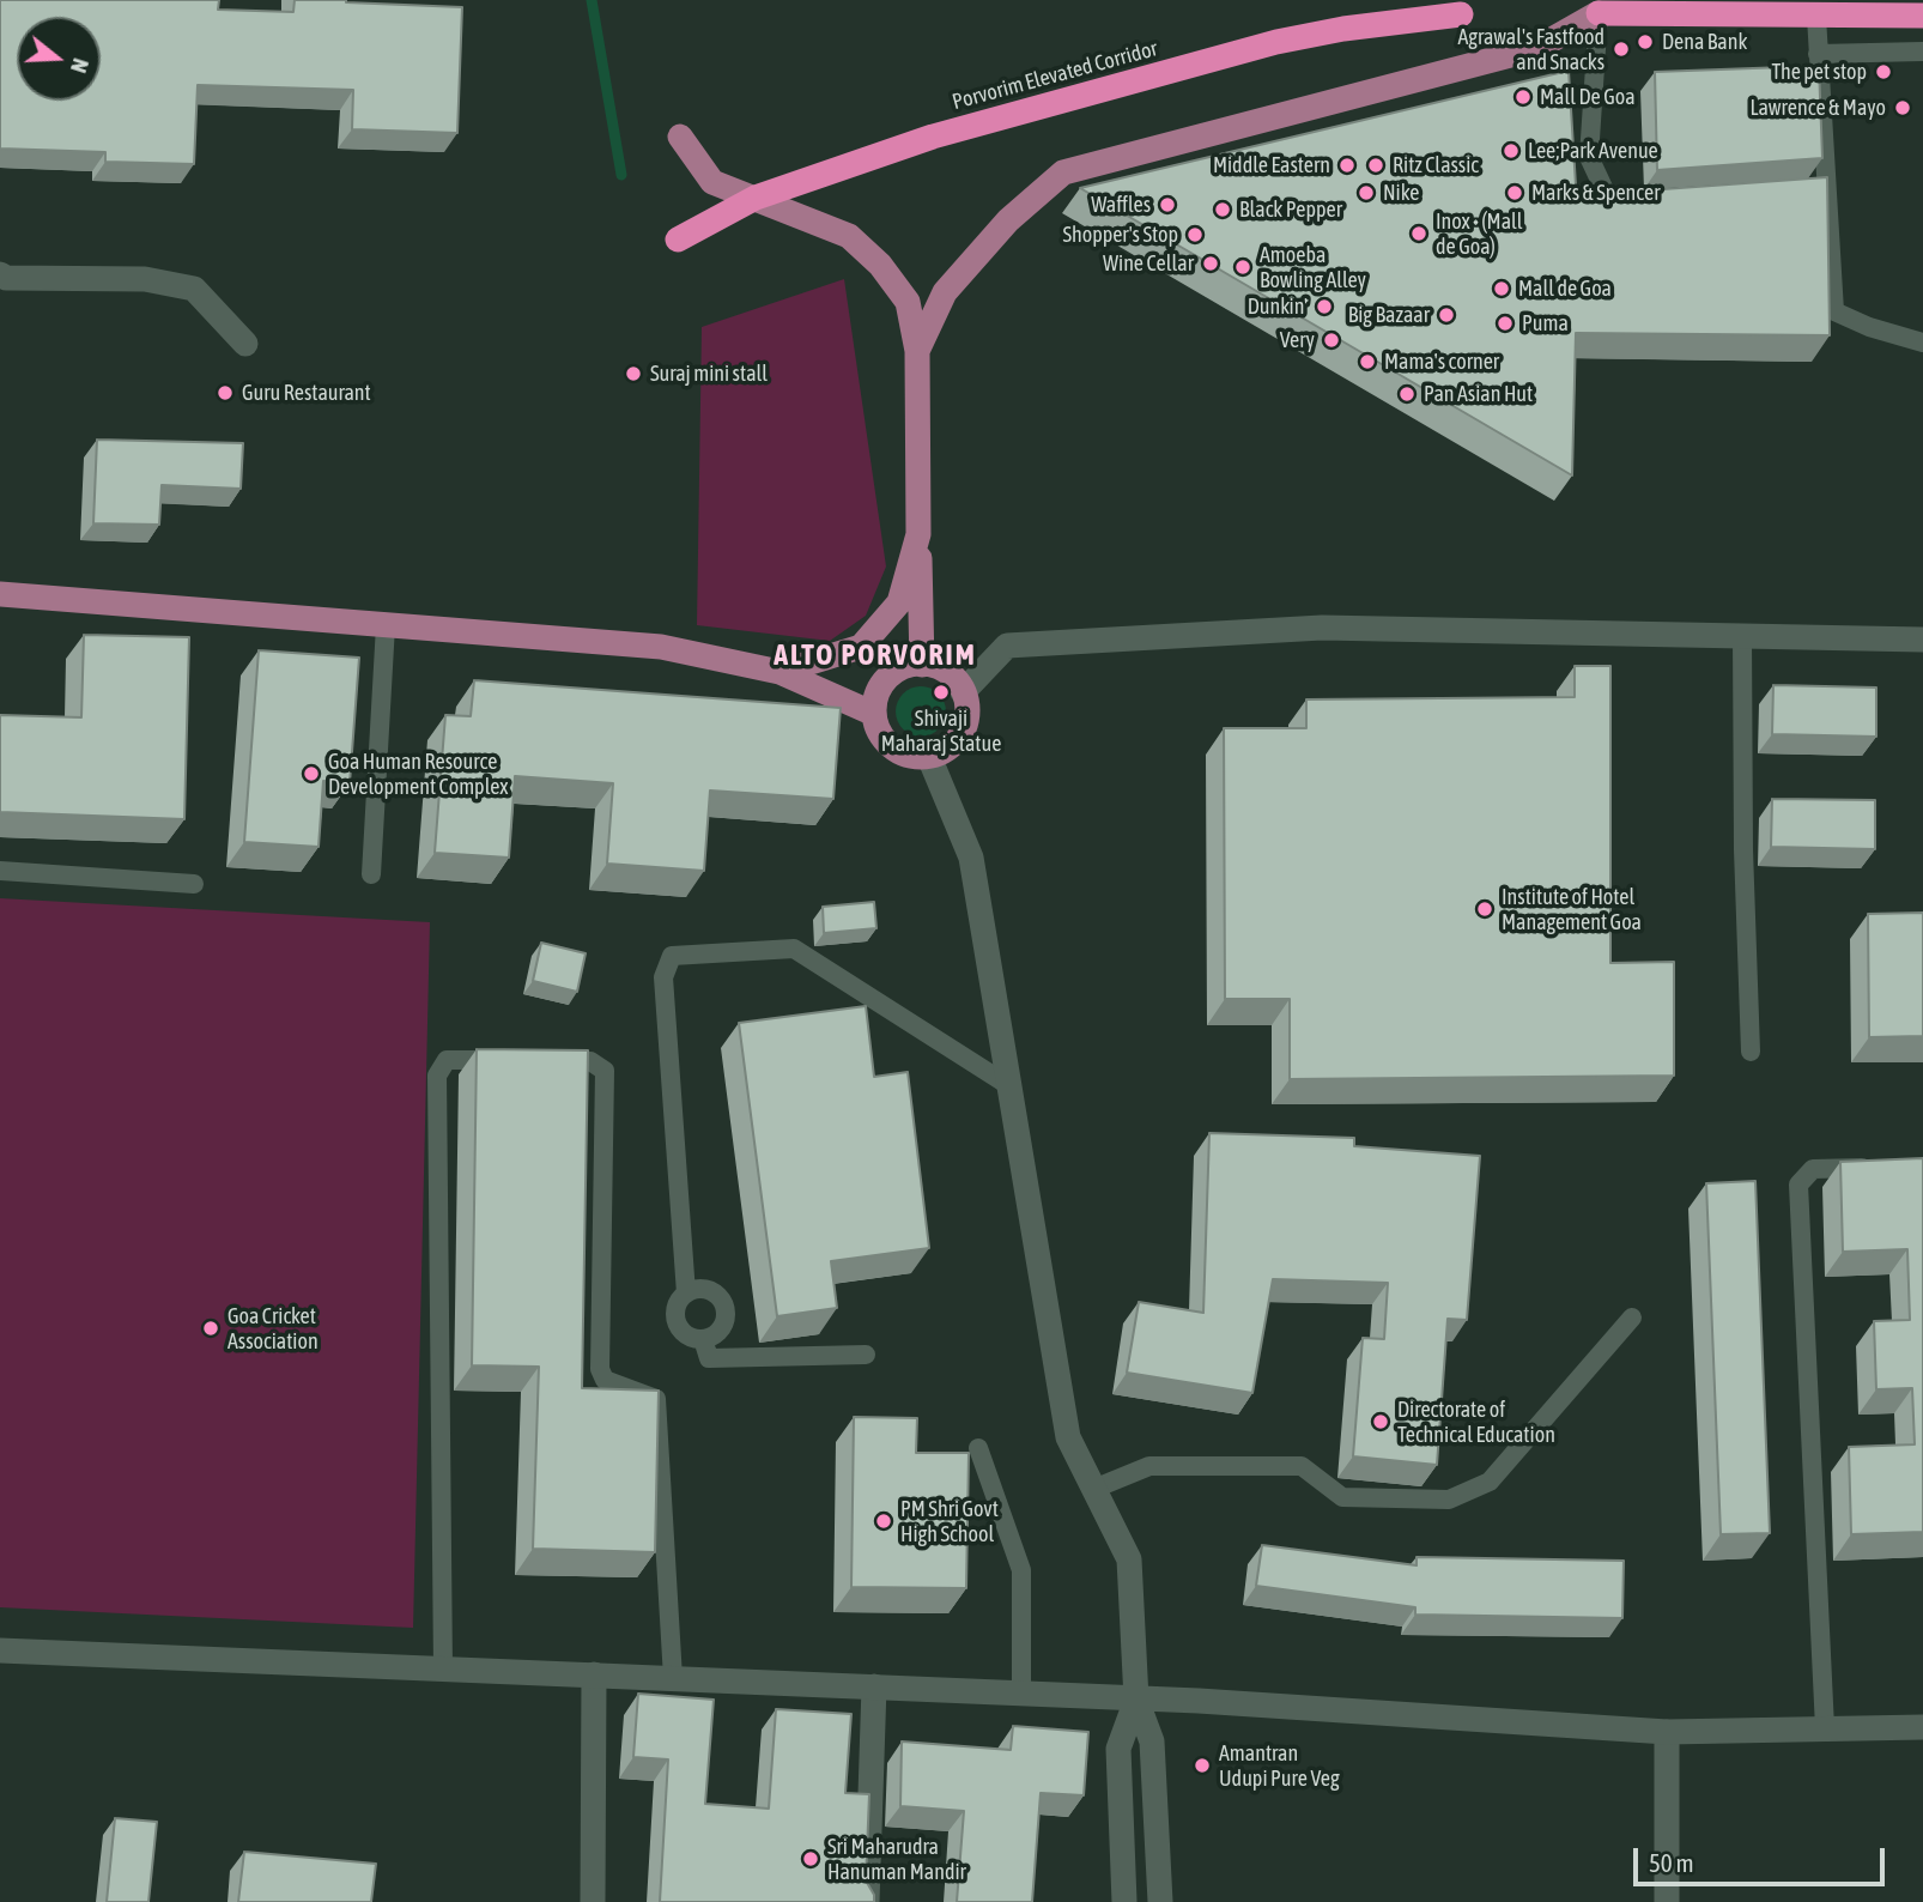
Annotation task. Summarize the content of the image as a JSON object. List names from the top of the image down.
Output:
{
  "streets": {
    "highway": ["Porvorim Elevated Corridor"]
  },
  "districts": ["ALTO PORVORIM"],
  "places": [
    "Dena Bank",
    "Agrawal's Fastfood and Snacks",
    "The pet stop",
    "Mall De Goa",
    "Lawrence & Mayo",
    "Lee;Park Avenue",
    "Middle Eastern",
    "Ritz Classic",
    "Nike",
    "Marks & Spencer",
    "Waffles",
    "Black Pepper",
    "Inox - (Mall de Goa)",
    "Shopper's Stop",
    "Wine Cellar",
    "Amoeba Bowling Alley",
    "Mall de Goa",
    "Dunkin'",
    "Big Bazaar",
    "Puma",
    "Very",
    "Mama's corner",
    "Suraj mini stall",
    "Guru Restaurant",
    "Pan Asian Hut",
    "Shivaji Maharaj Statue",
    "Goa Human Resource Development Complex",
    "Institute of Hotel Management Goa",
    "Goa Cricket Association",
    "Directorate of Technical Education",
    "PM Shri Govt High School",
    "Amantran Udupi Pure Veg",
    "Sri Maharudra Hanuman Mandir"
  ],
  "scale_bar": "50 m",
  "north": "right"
}
